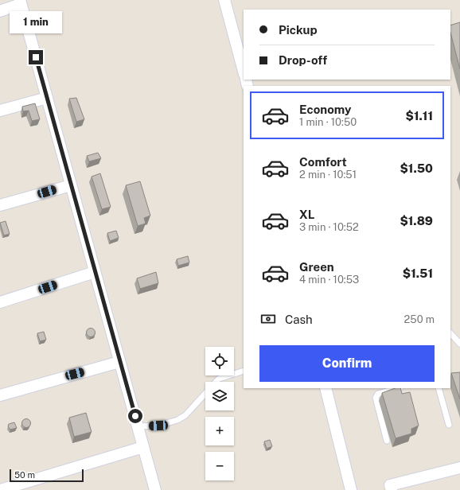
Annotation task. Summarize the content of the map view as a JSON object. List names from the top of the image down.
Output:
{
  "scale_bar": "50 m",
  "page": {
    "banner": ["Pickup", "Drop-off"],
    "bubble": "1 min",
    "list": [
      {
        "name": "Economy",
        "note": "1 min · 10:50",
        "value": "$1.11"
      },
      {
        "name": "Comfort",
        "note": "2 min · 10:51",
        "value": "$1.50"
      },
      {
        "name": "XL",
        "note": "3 min · 10:52",
        "value": "$1.89"
      },
      {
        "name": "Green",
        "note": "4 min · 10:53",
        "value": "$1.51"
      }
    ],
    "pay": ["Cash", "250 m"],
    "buttons": "Confirm",
    "map_buttons": ["+", "−"],
    "scale": "50 m"
  }
}
